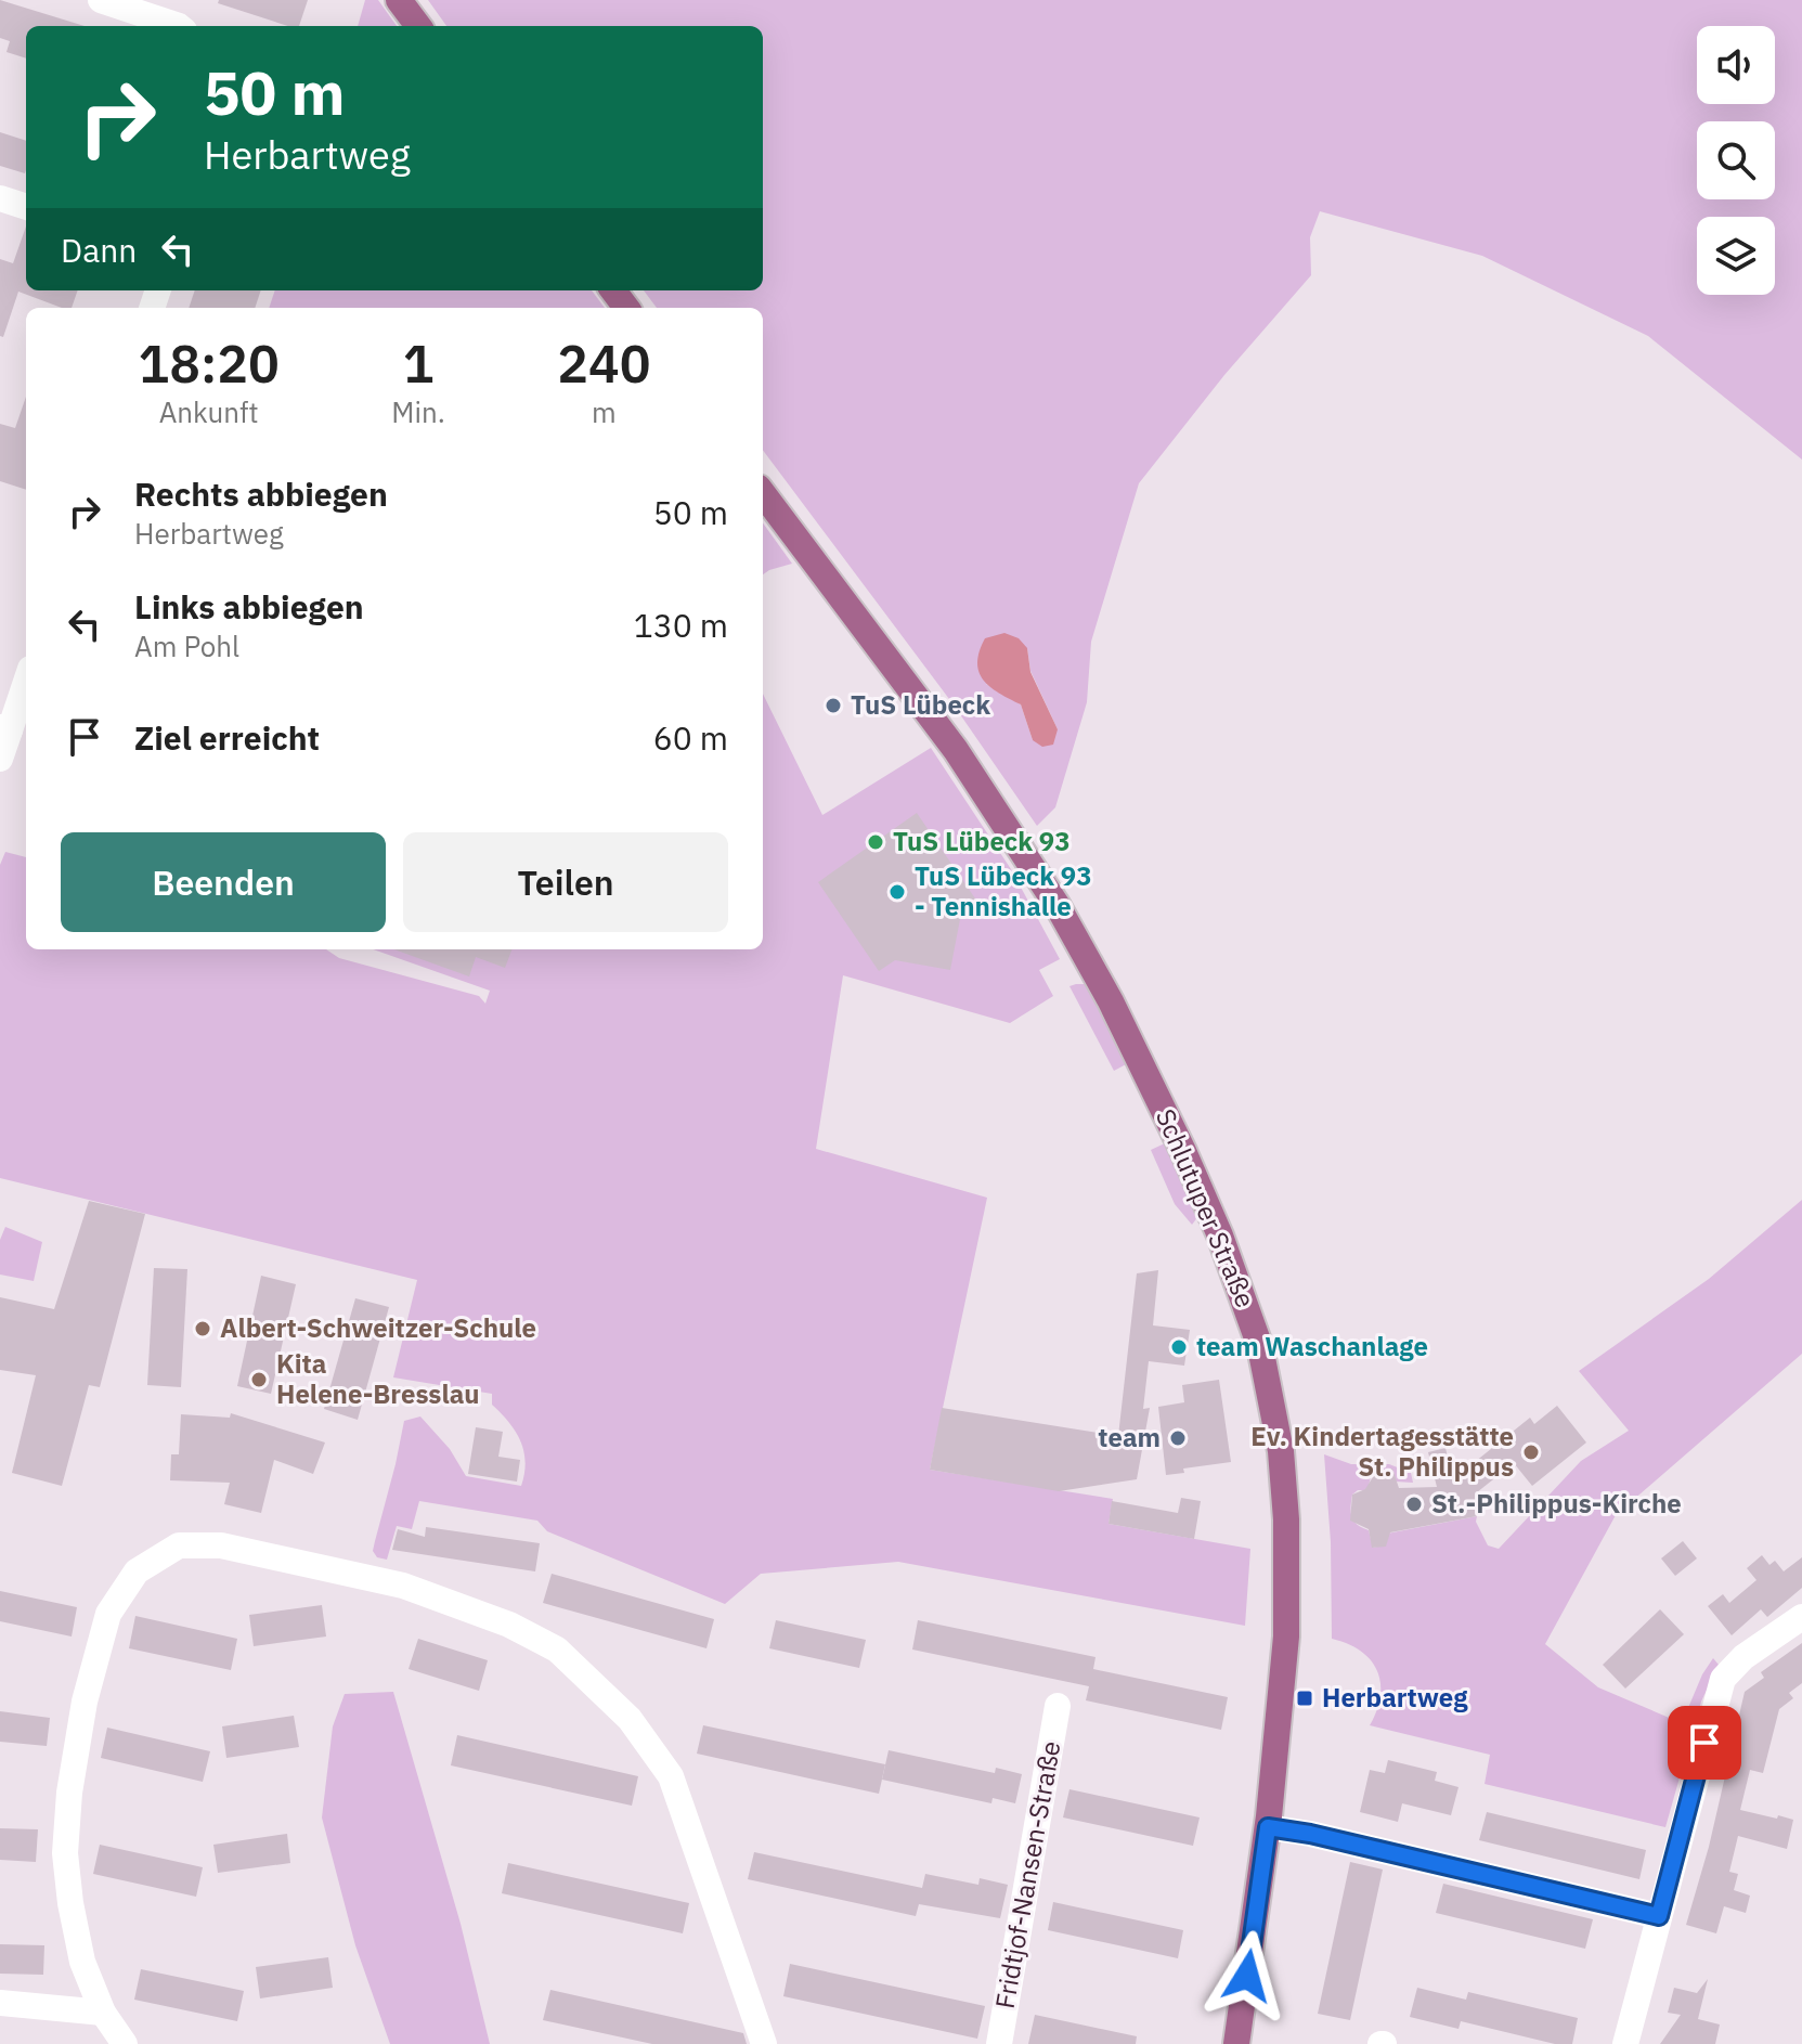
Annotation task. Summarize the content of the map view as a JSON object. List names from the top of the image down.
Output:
{
  "streets": {
    "main road": ["Schlutuper Straße"],
    "street": ["Fridtjof-Nansen-Straße"]
  },
  "places": {
    "other": [
      "TuS Lübeck",
      "TuS Lübeck 93",
      "TuS Lübeck 93 - Tennishalle",
      "Albert-Schweitzer-Schule",
      "team Waschanlage",
      "Kita Helene-Bresslau",
      "team",
      "Ev. Kindertagesstätte St. Philippus",
      "St.-Philippus-Kirche"
    ],
    "transit": ["Herbartweg"]
  },
  "page": {
    "turn": ["50 m", "Herbartweg"],
    "then": "Dann",
    "eta": [
      "18:20",
      "Ankunft",
      "1",
      "Min.",
      "240",
      "m"
    ],
    "list": [
      {
        "name": "Rechts abbiegen",
        "note": "Herbartweg",
        "value": "50 m"
      },
      {
        "name": "Links abbiegen",
        "note": "Am Pohl",
        "value": "130 m"
      },
      {
        "name": "Ziel erreicht",
        "value": "60 m"
      }
    ],
    "buttons": ["Beenden", "Teilen"]
  }
}
